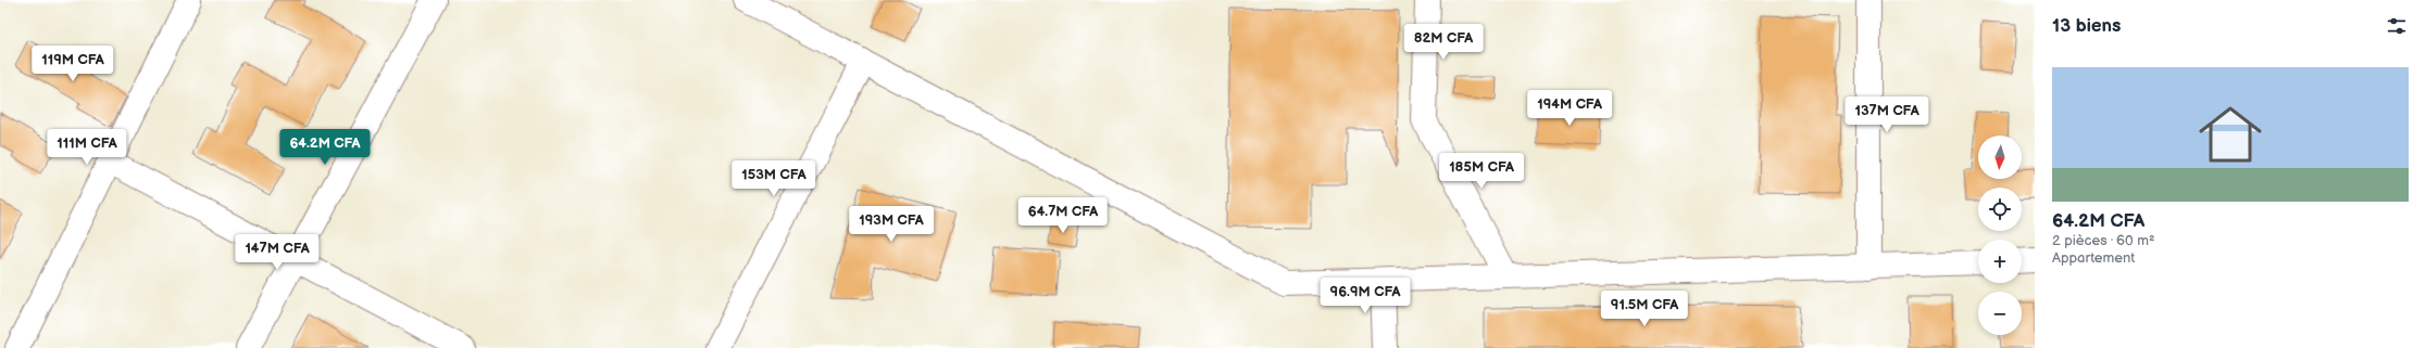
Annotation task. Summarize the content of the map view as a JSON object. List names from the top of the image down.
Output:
{
  "north": "bottom",
  "page": {
    "heading": "13 biens",
    "price": [
      "82M CFA",
      "119M CFA",
      "194M CFA",
      "137M CFA",
      "111M CFA",
      "64.2M CFA",
      "185M CFA",
      "153M CFA",
      "64.7M CFA",
      "193M CFA",
      "147M CFA",
      "96.9M CFA",
      "91.5M CFA"
    ],
    "list": [
      {
        "name": "64.2M CFA",
        "note": "2 pièces · 60 m² · Appartement"
      }
    ],
    "map_buttons": ["+", "−"]
  }
}
